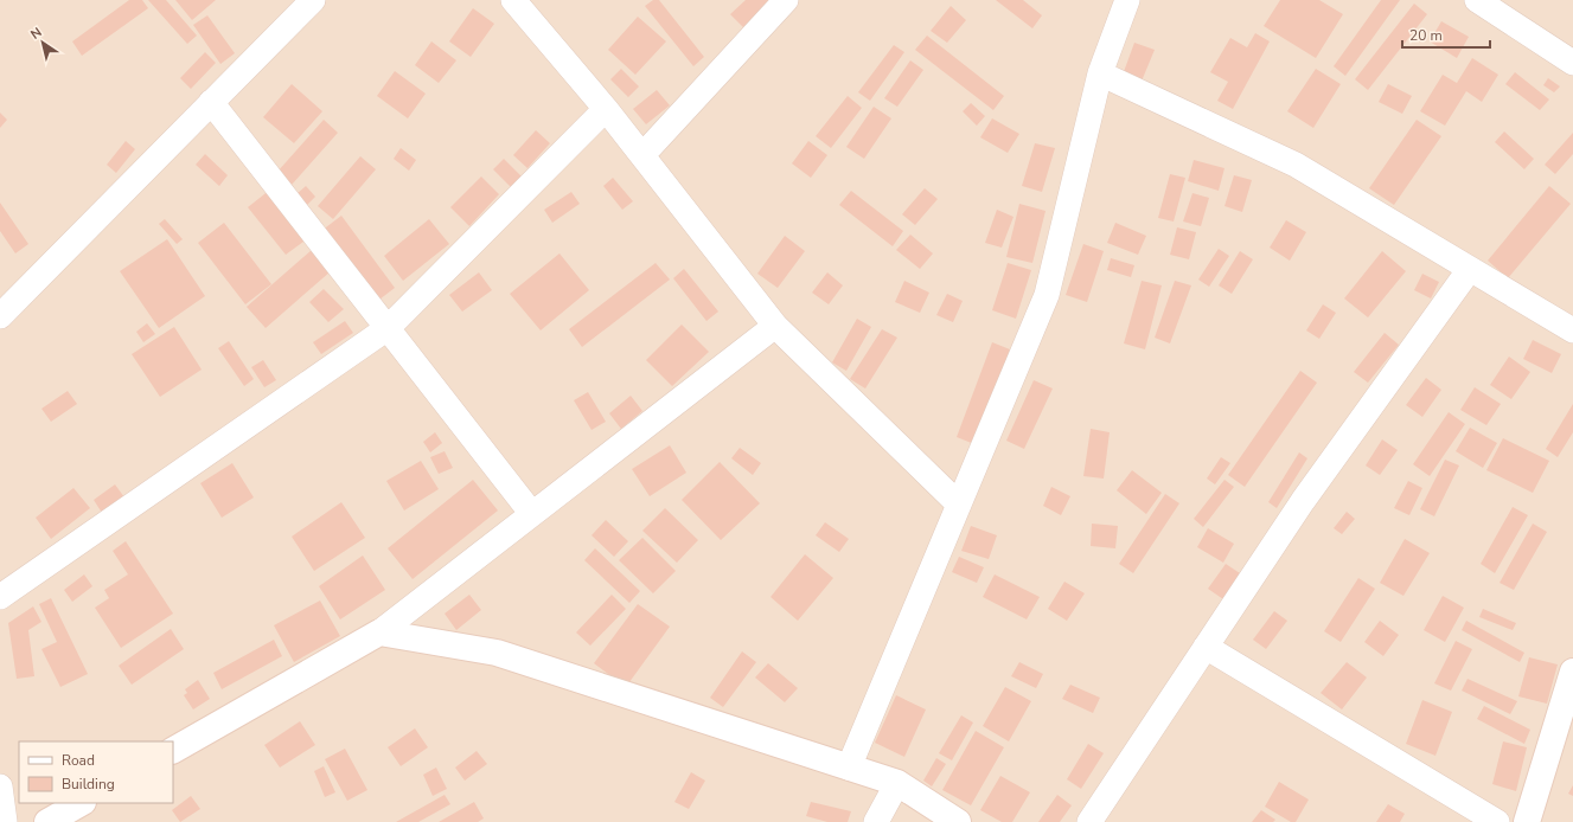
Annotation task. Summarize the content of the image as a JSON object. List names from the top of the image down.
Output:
{
  "legend": ["Road", "Building"],
  "scale_bar": "20 m",
  "north": "top left"
}
